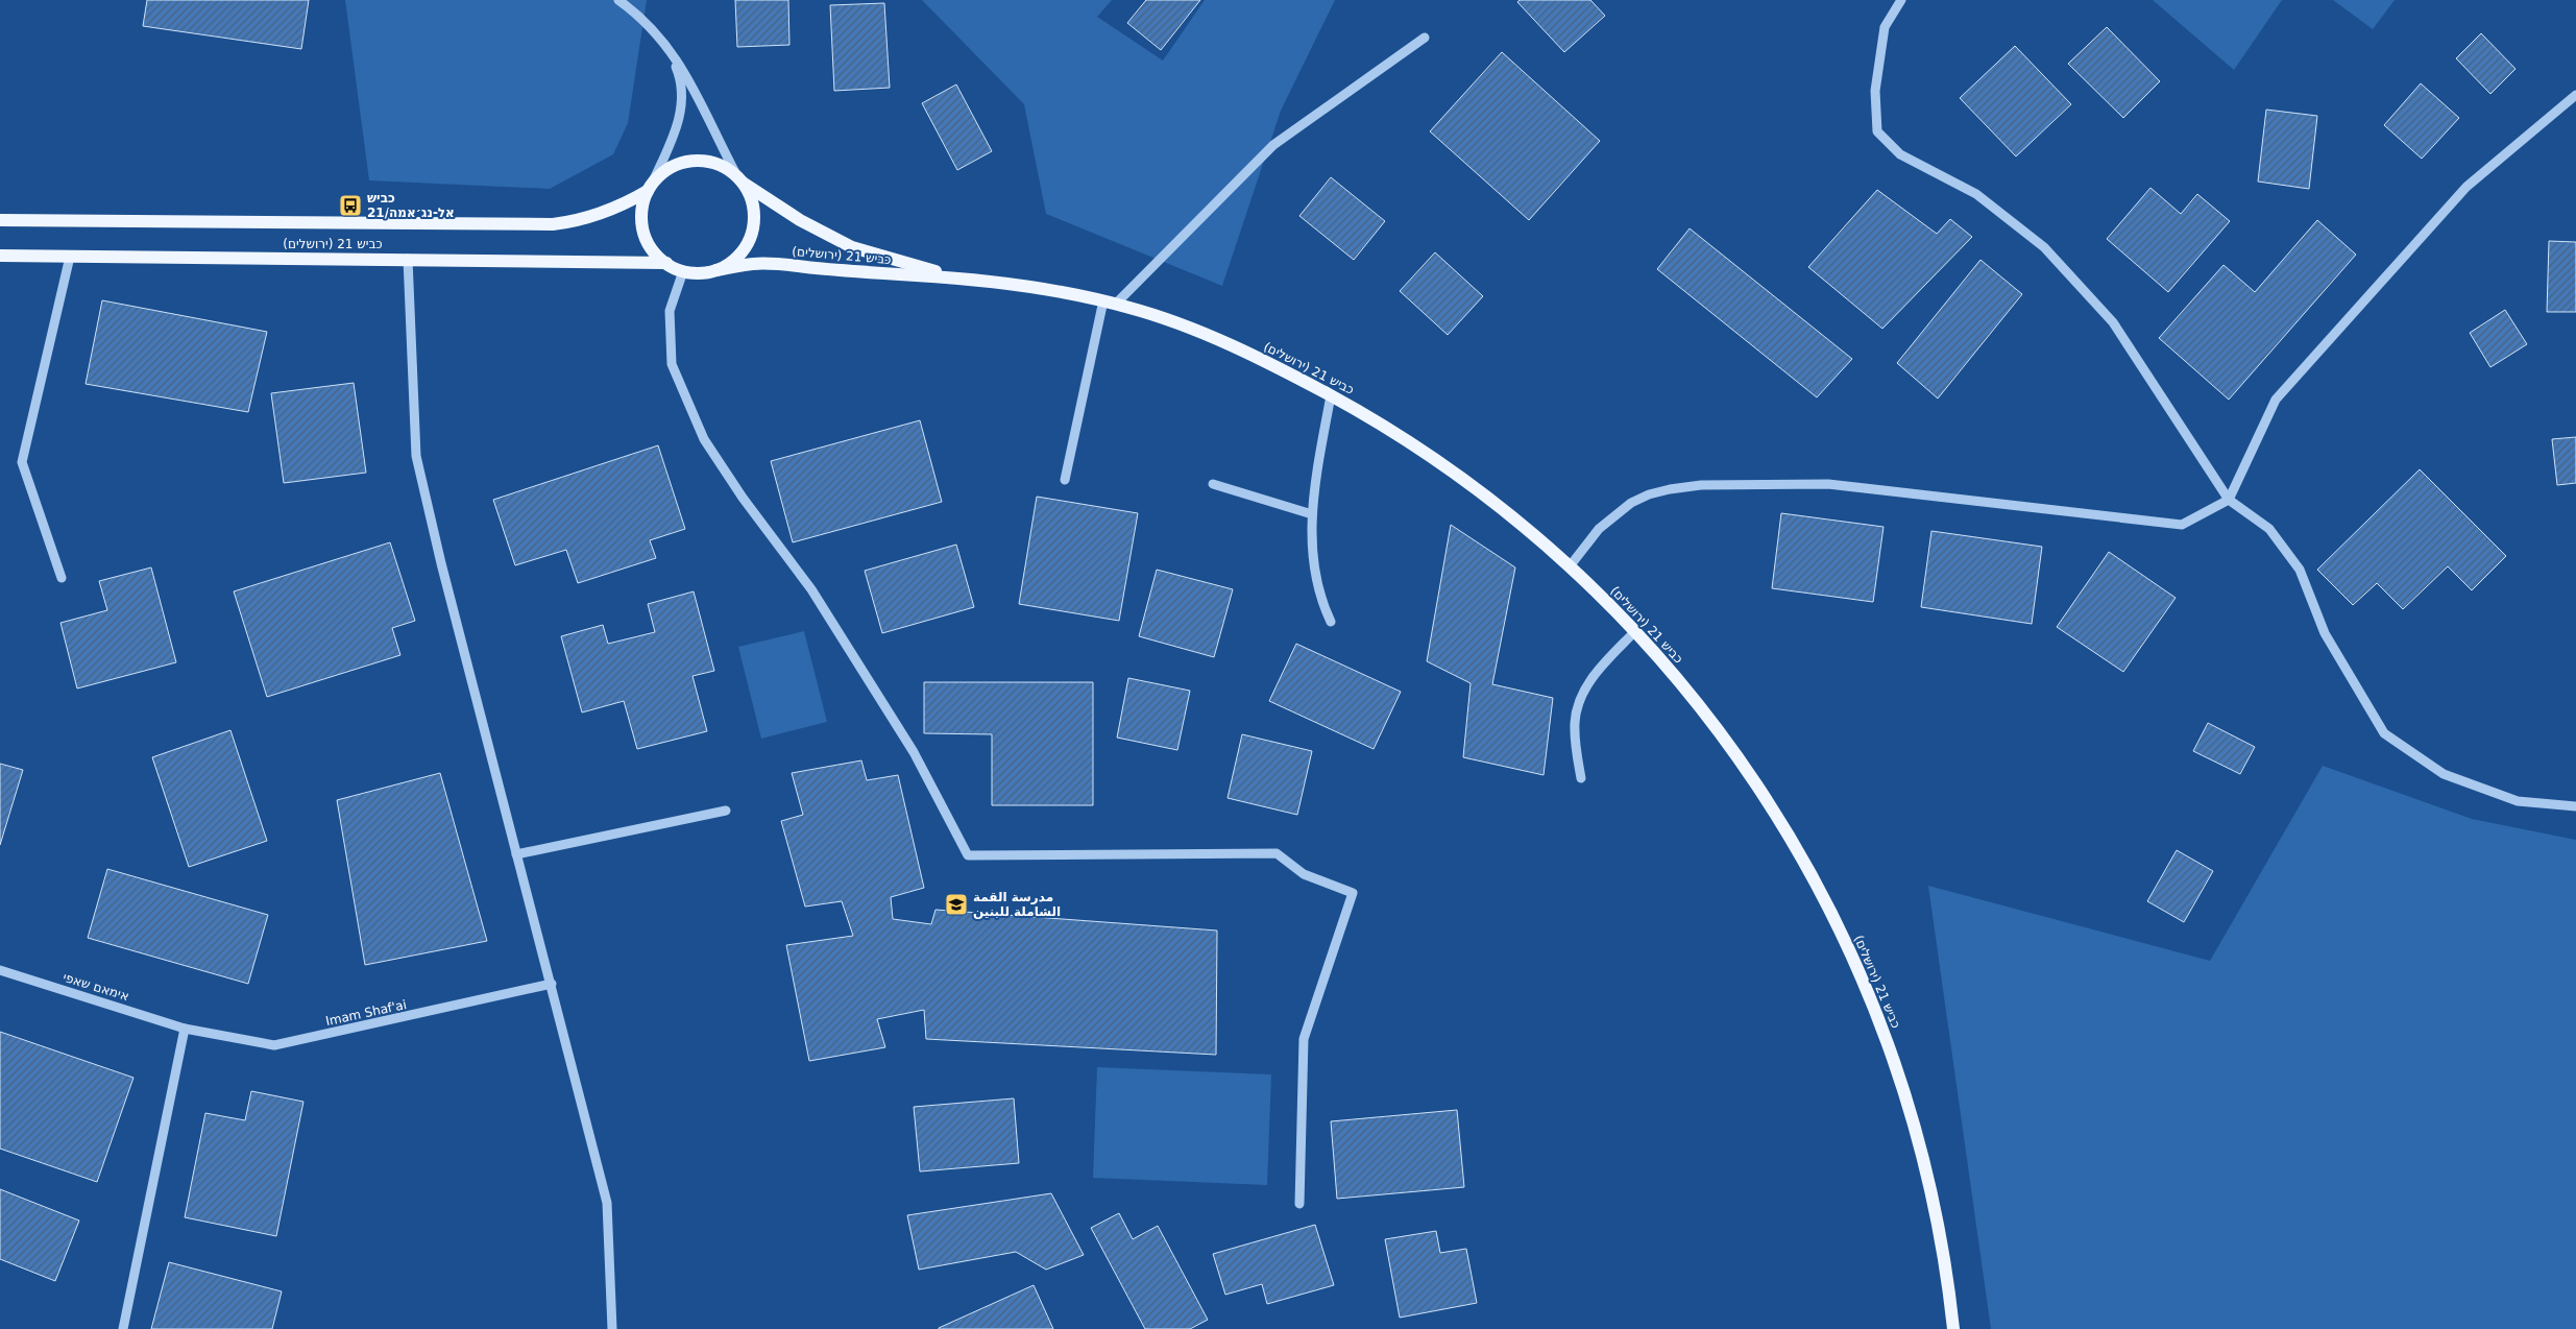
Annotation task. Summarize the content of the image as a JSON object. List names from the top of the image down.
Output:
{
  "streets": {
    "main road": ["כביש 21 (ירושלים)"],
    "street": ["אימאם שאפי", "Imam Shaf'ai"]
  },
  "crossings": [
    ["אימאם שאפי", "Imam Shaf'ai"]
  ],
  "places": {
    "bus stop": ["כביש 21/אל-נג׳אמה"],
    "school or university": ["مدرسة القمة الشاملة للبنين"]
  }
}
